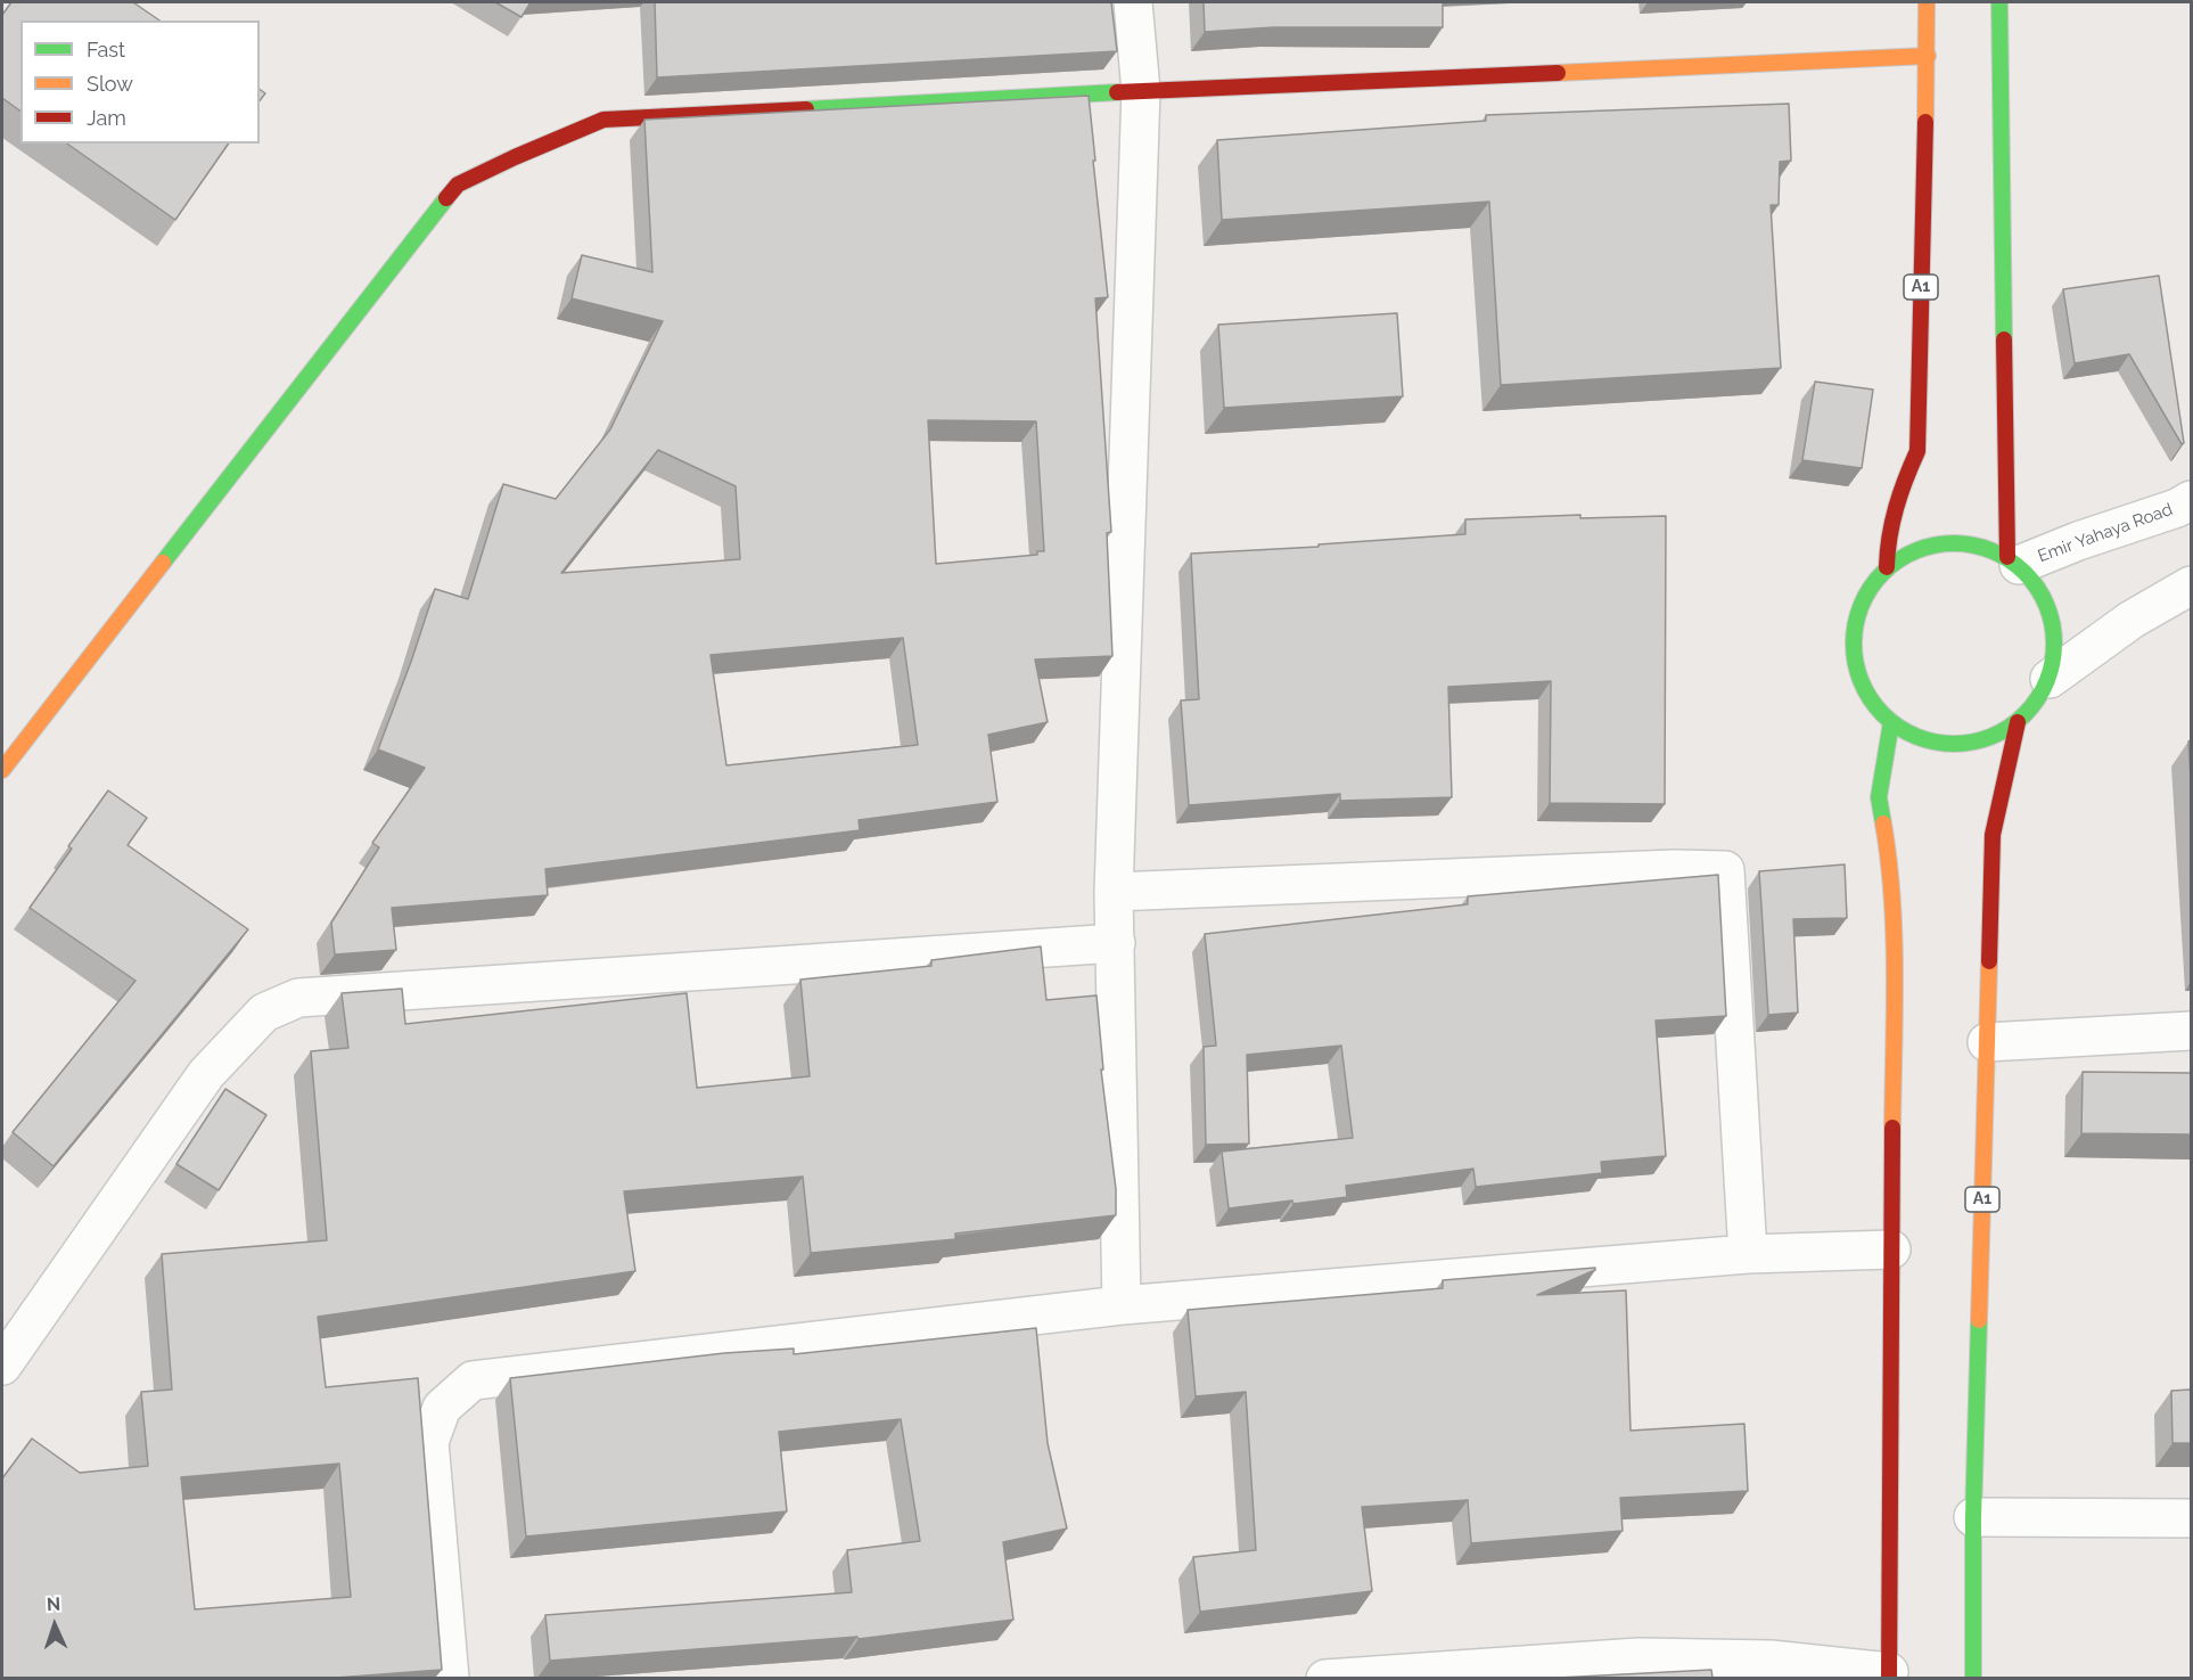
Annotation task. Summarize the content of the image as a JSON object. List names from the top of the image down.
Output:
{
  "streets": {
    "main road": ["A1"],
    "street": ["Emir Yahaya Road"]
  },
  "crossings": [
    ["A1", "Emir Yahaya Road"]
  ],
  "legend": ["Fast", "Slow", "Jam"],
  "north": "top"
}
